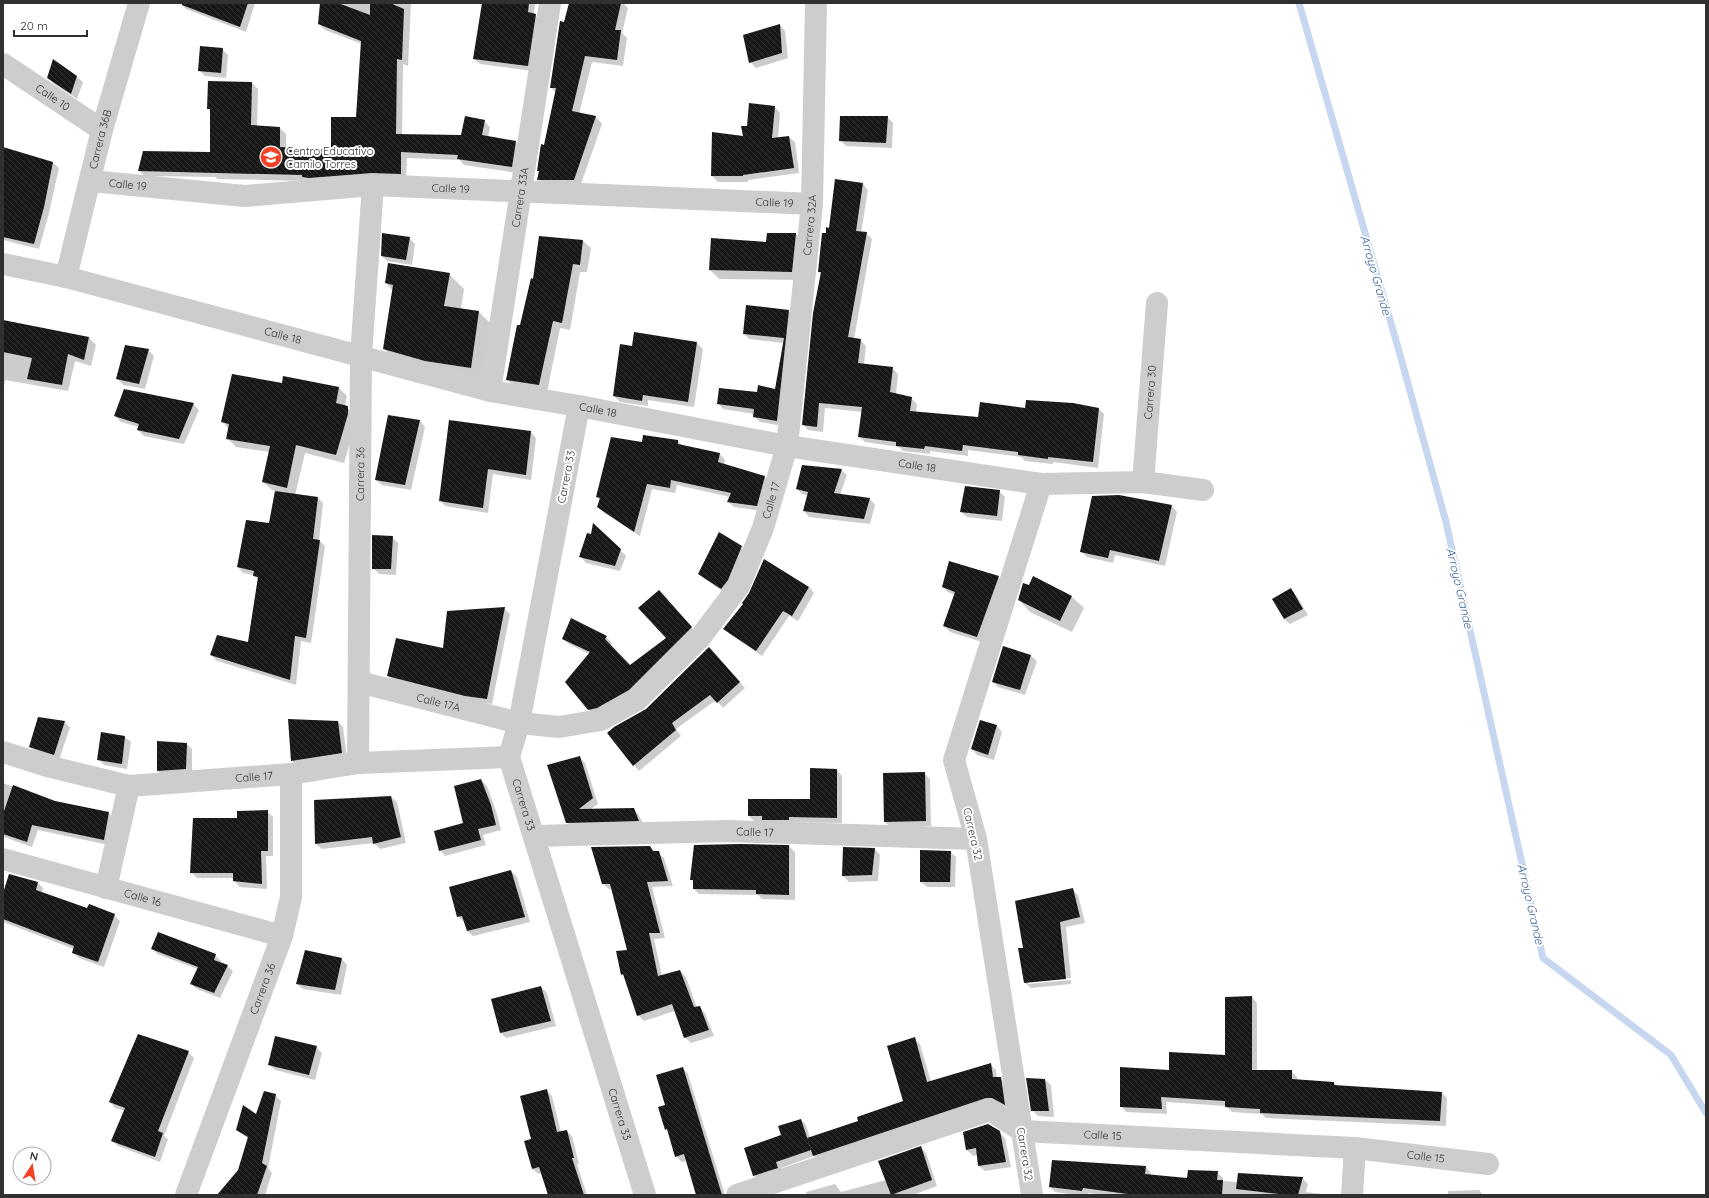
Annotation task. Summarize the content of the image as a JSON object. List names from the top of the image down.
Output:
{
  "streets": {
    "street": [
      "Calle 10",
      "Carrera 36B",
      "Calle 19",
      "Carrera 33A",
      "Carrera 32A",
      "Calle 18",
      "Carrera 30",
      "Carrera 36",
      "Carrera 33",
      "Calle 17",
      "Calle 17A",
      "Carrera 32",
      "Calle 16",
      "Calle 15"
    ]
  },
  "crossings": [
    ["Calle 10", "Carrera 36B"],
    ["Carrera 36B", "Calle 19"],
    ["Carrera 36B", "Calle 18"],
    ["Calle 19", "Carrera 33A"],
    ["Calle 19", "Carrera 32A"],
    ["Calle 19", "Carrera 36"],
    ["Carrera 33A", "Calle 18"],
    ["Carrera 32A", "Calle 18"],
    ["Carrera 32A", "Calle 17"],
    ["Calle 18", "Carrera 30"],
    ["Calle 18", "Carrera 36"],
    ["Calle 18", "Carrera 33"],
    ["Calle 18", "Calle 17"],
    ["Calle 18", "Carrera 32"],
    ["Carrera 36", "Calle 17"],
    ["Carrera 36", "Calle 17A"],
    ["Carrera 36", "Calle 16"],
    ["Carrera 33", "Calle 17"],
    ["Carrera 33", "Calle 17A"],
    ["Calle 17", "Calle 17A"],
    ["Calle 17", "Carrera 32"],
    ["Carrera 32", "Calle 15"]
  ],
  "water": ["Arroyo Grande"],
  "places": {
    "school or university": ["Centro Educativo Camilo Torres"]
  },
  "scale_bar": "20 m",
  "north": "top"
}
